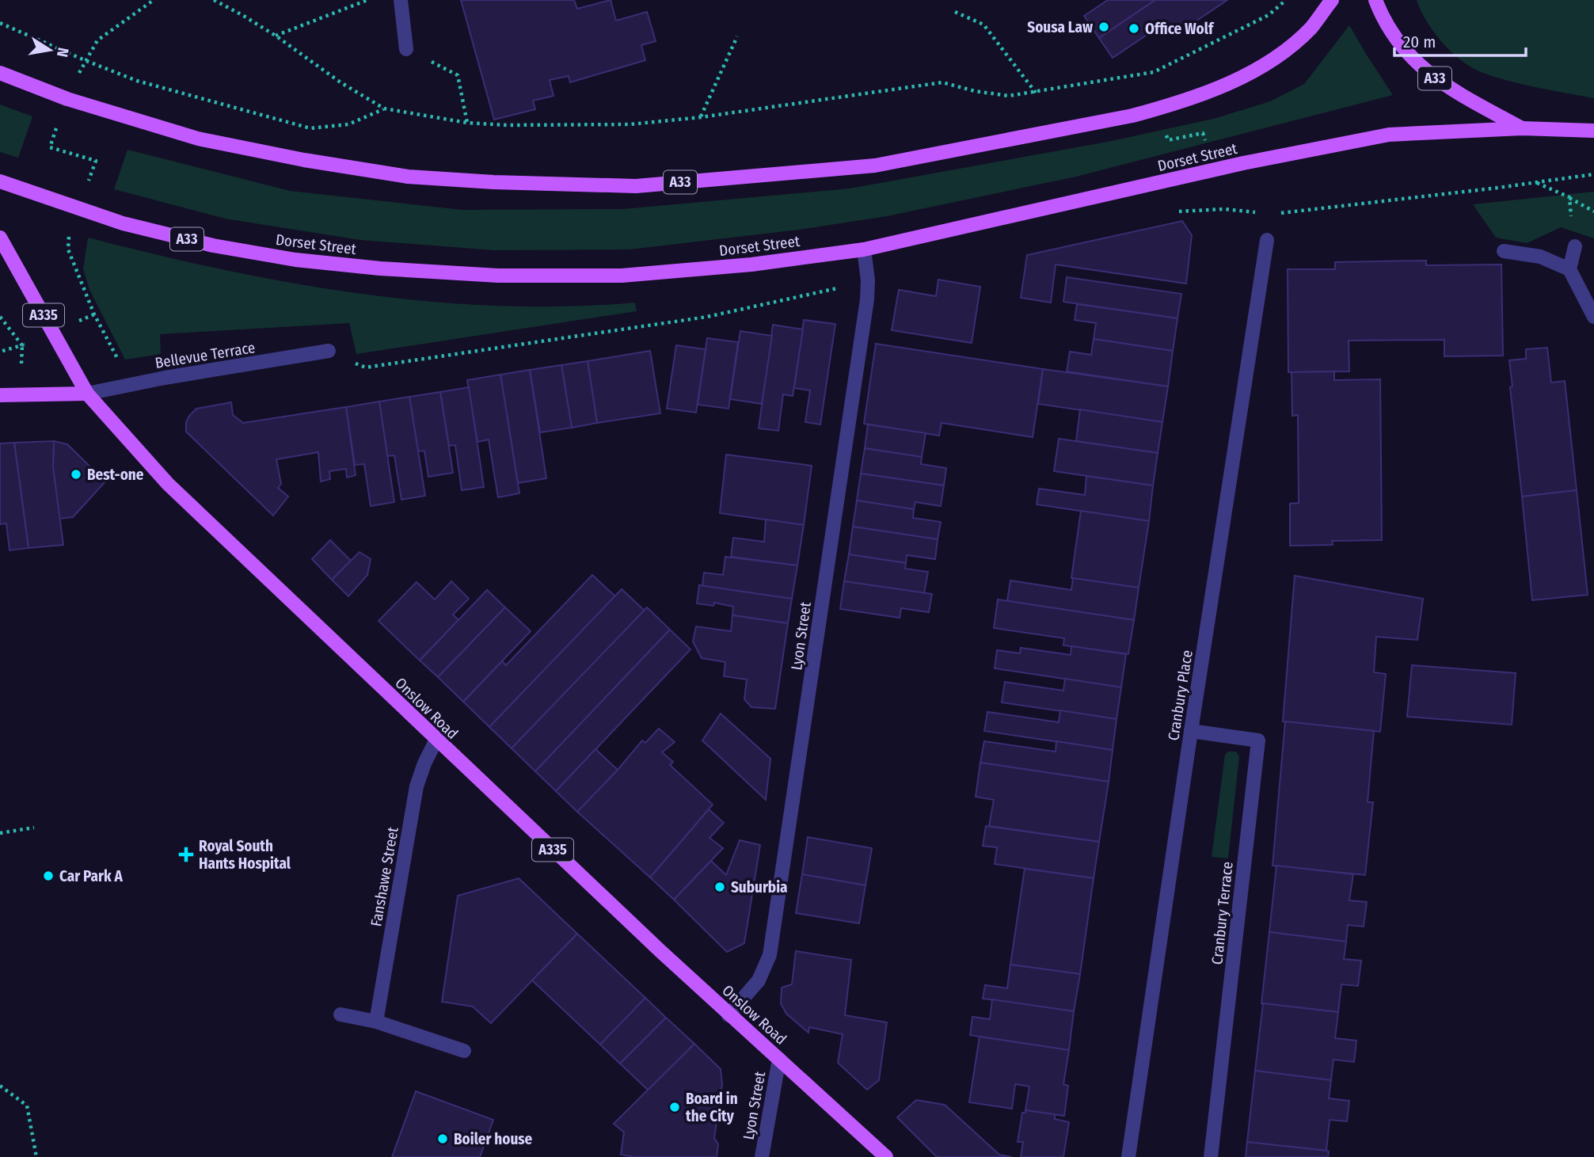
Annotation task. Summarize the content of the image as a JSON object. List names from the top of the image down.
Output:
{
  "streets": {
    "main road": [
      "A33",
      "Dorset Street",
      "A335",
      "Onslow Road"
    ],
    "street": [
      "Bellevue Terrace",
      "Lyon Street",
      "Cranbury Place",
      "Fanshawe Street",
      "Cranbury Terrace"
    ]
  },
  "crossings": [
    ["A33", "Dorset Street"],
    ["Dorset Street", "Lyon Street"],
    ["Bellevue Terrace", "Onslow Road"],
    ["Lyon Street", "Onslow Road"],
    ["Cranbury Place", "Cranbury Terrace"],
    ["Onslow Road", "Fanshawe Street"]
  ],
  "places": {
    "other": [
      "Sousa Law",
      "Office Wolf",
      "Best-one",
      "Car Park A",
      "Suburbia",
      "Board in the City",
      "Boiler house"
    ],
    "health": ["Royal South Hants Hospital"]
  },
  "scale_bar": "20 m",
  "north": "right"
}
